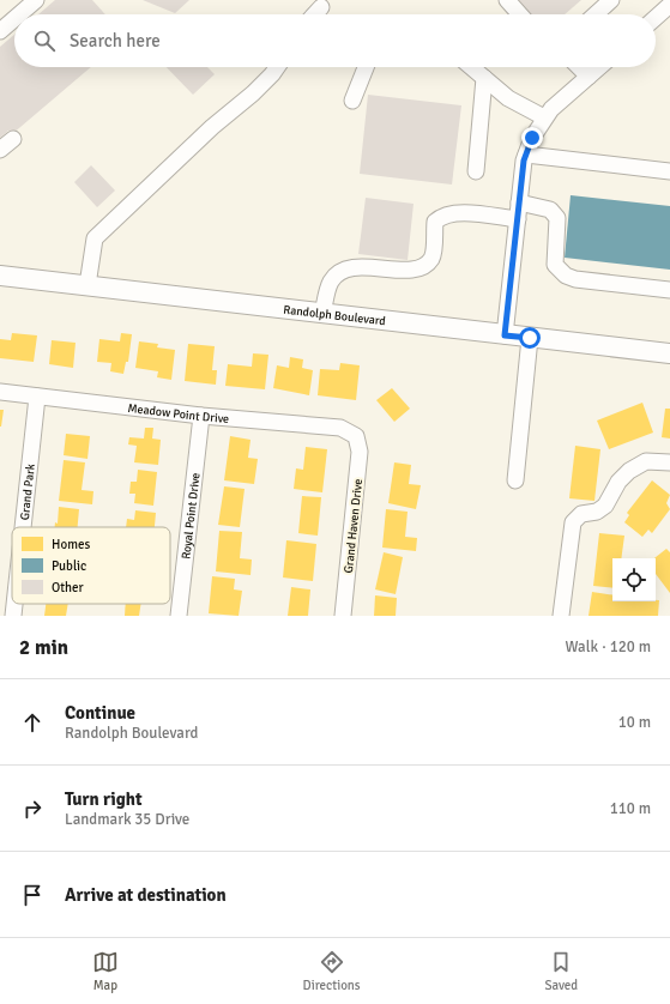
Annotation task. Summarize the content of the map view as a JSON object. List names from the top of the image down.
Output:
{
  "streets": {
    "main road": ["Randolph Boulevard"],
    "street": [
      "Meadow Point Drive",
      "Grand Park",
      "Royal Point Drive",
      "Grand Haven Drive"
    ]
  },
  "crossings": [
    ["Meadow Point Drive", "Grand Park"],
    ["Meadow Point Drive", "Royal Point Drive"],
    ["Meadow Point Drive", "Grand Haven Drive"]
  ],
  "legend": ["Homes", "Public", "Other"],
  "page": {
    "search": "Search here",
    "heading": ["2 min", "Walk · 120 m"],
    "list": [
      ["Continue", "Randolph Boulevard", "10 m"],
      ["Turn right", "Landmark 35 Drive", "110 m"],
      "Arrive at destination"
    ],
    "nav": ["Map", "Directions", "Saved"]
  }
}
